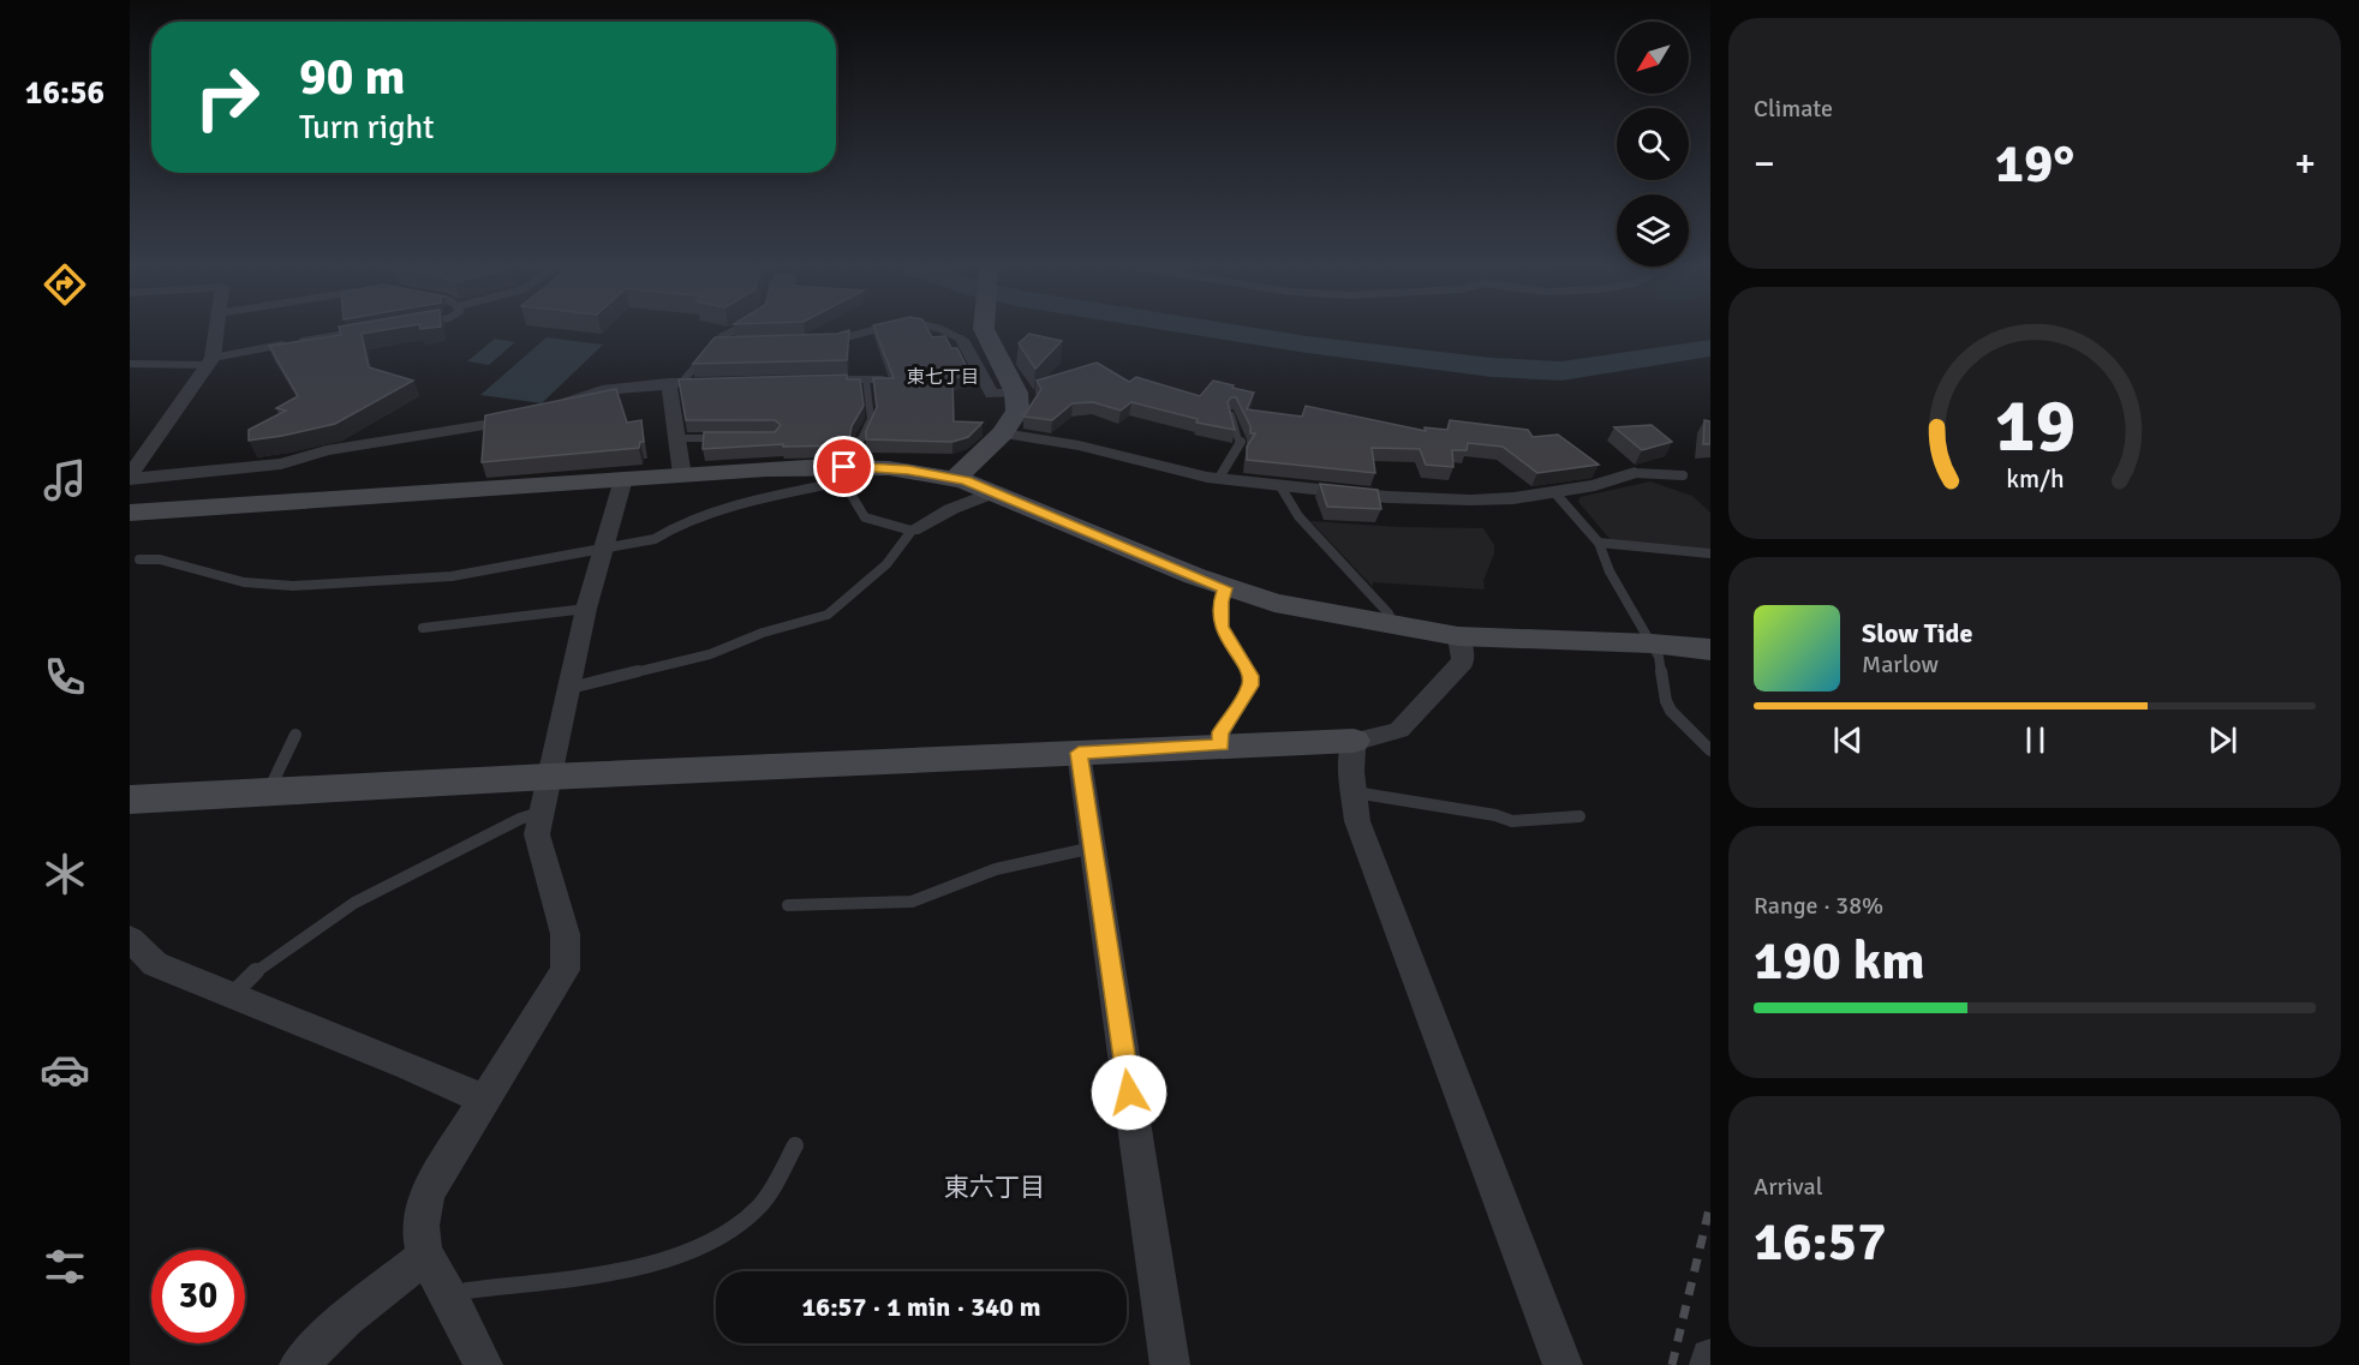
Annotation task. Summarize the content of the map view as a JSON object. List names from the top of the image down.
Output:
{
  "districts": ["東七丁目", "東六丁目"],
  "north": "bottom left",
  "page": {
    "tabs": "16:56",
    "tile": [
      "Climate",
      ["Range · 38%", "190 km"],
      ["Arrival", "16:57"]
    ],
    "turn": ["90 m", "Turn right"],
    "heat": ["−", "19°", "+"],
    "song": ["Slow Tide", "Marlow"],
    "limit": "30",
    "trip": "16:57 · 1 min · 340 m",
    "gauge": ["19", "km/h"]
  }
}
